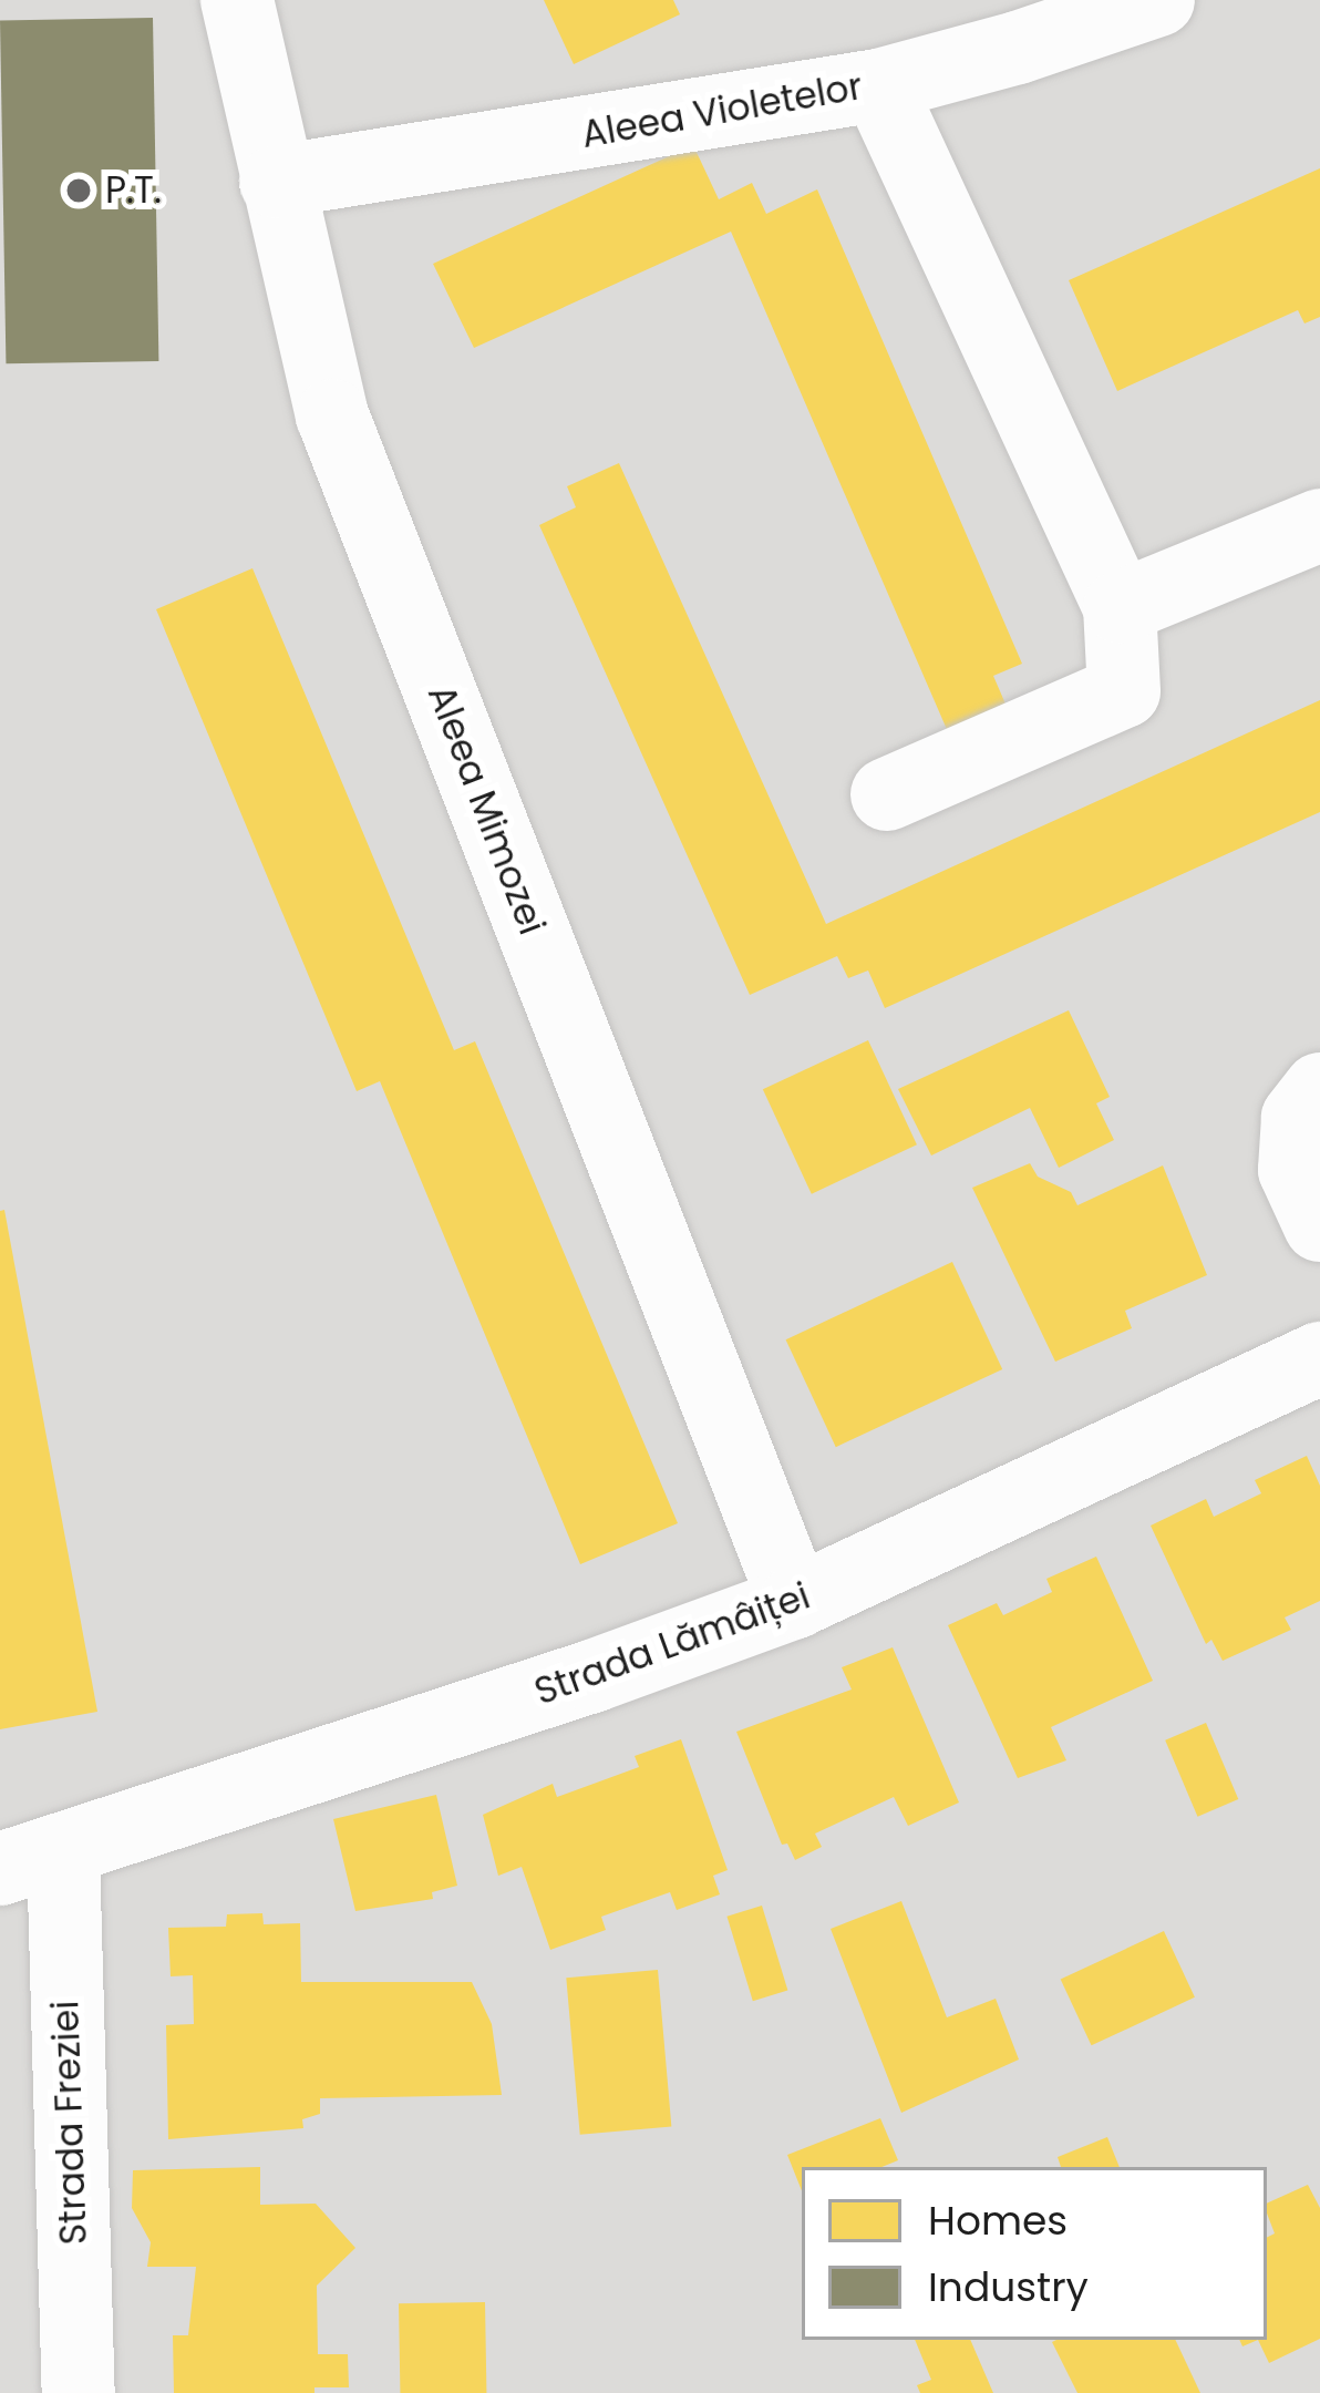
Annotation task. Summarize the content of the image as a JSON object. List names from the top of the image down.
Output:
{
  "streets": {
    "street": [
      "Aleea Violetelor",
      "Aleea Mimozei",
      "Strada Lămâiței",
      "Strada Freziei"
    ]
  },
  "crossings": [
    ["Aleea Violetelor", "Aleea Mimozei"],
    ["Aleea Mimozei", "Strada Lămâiței"],
    ["Strada Lămâiței", "Strada Freziei"]
  ],
  "places": ["P.T."],
  "legend": ["Homes", "Industry"]
}
